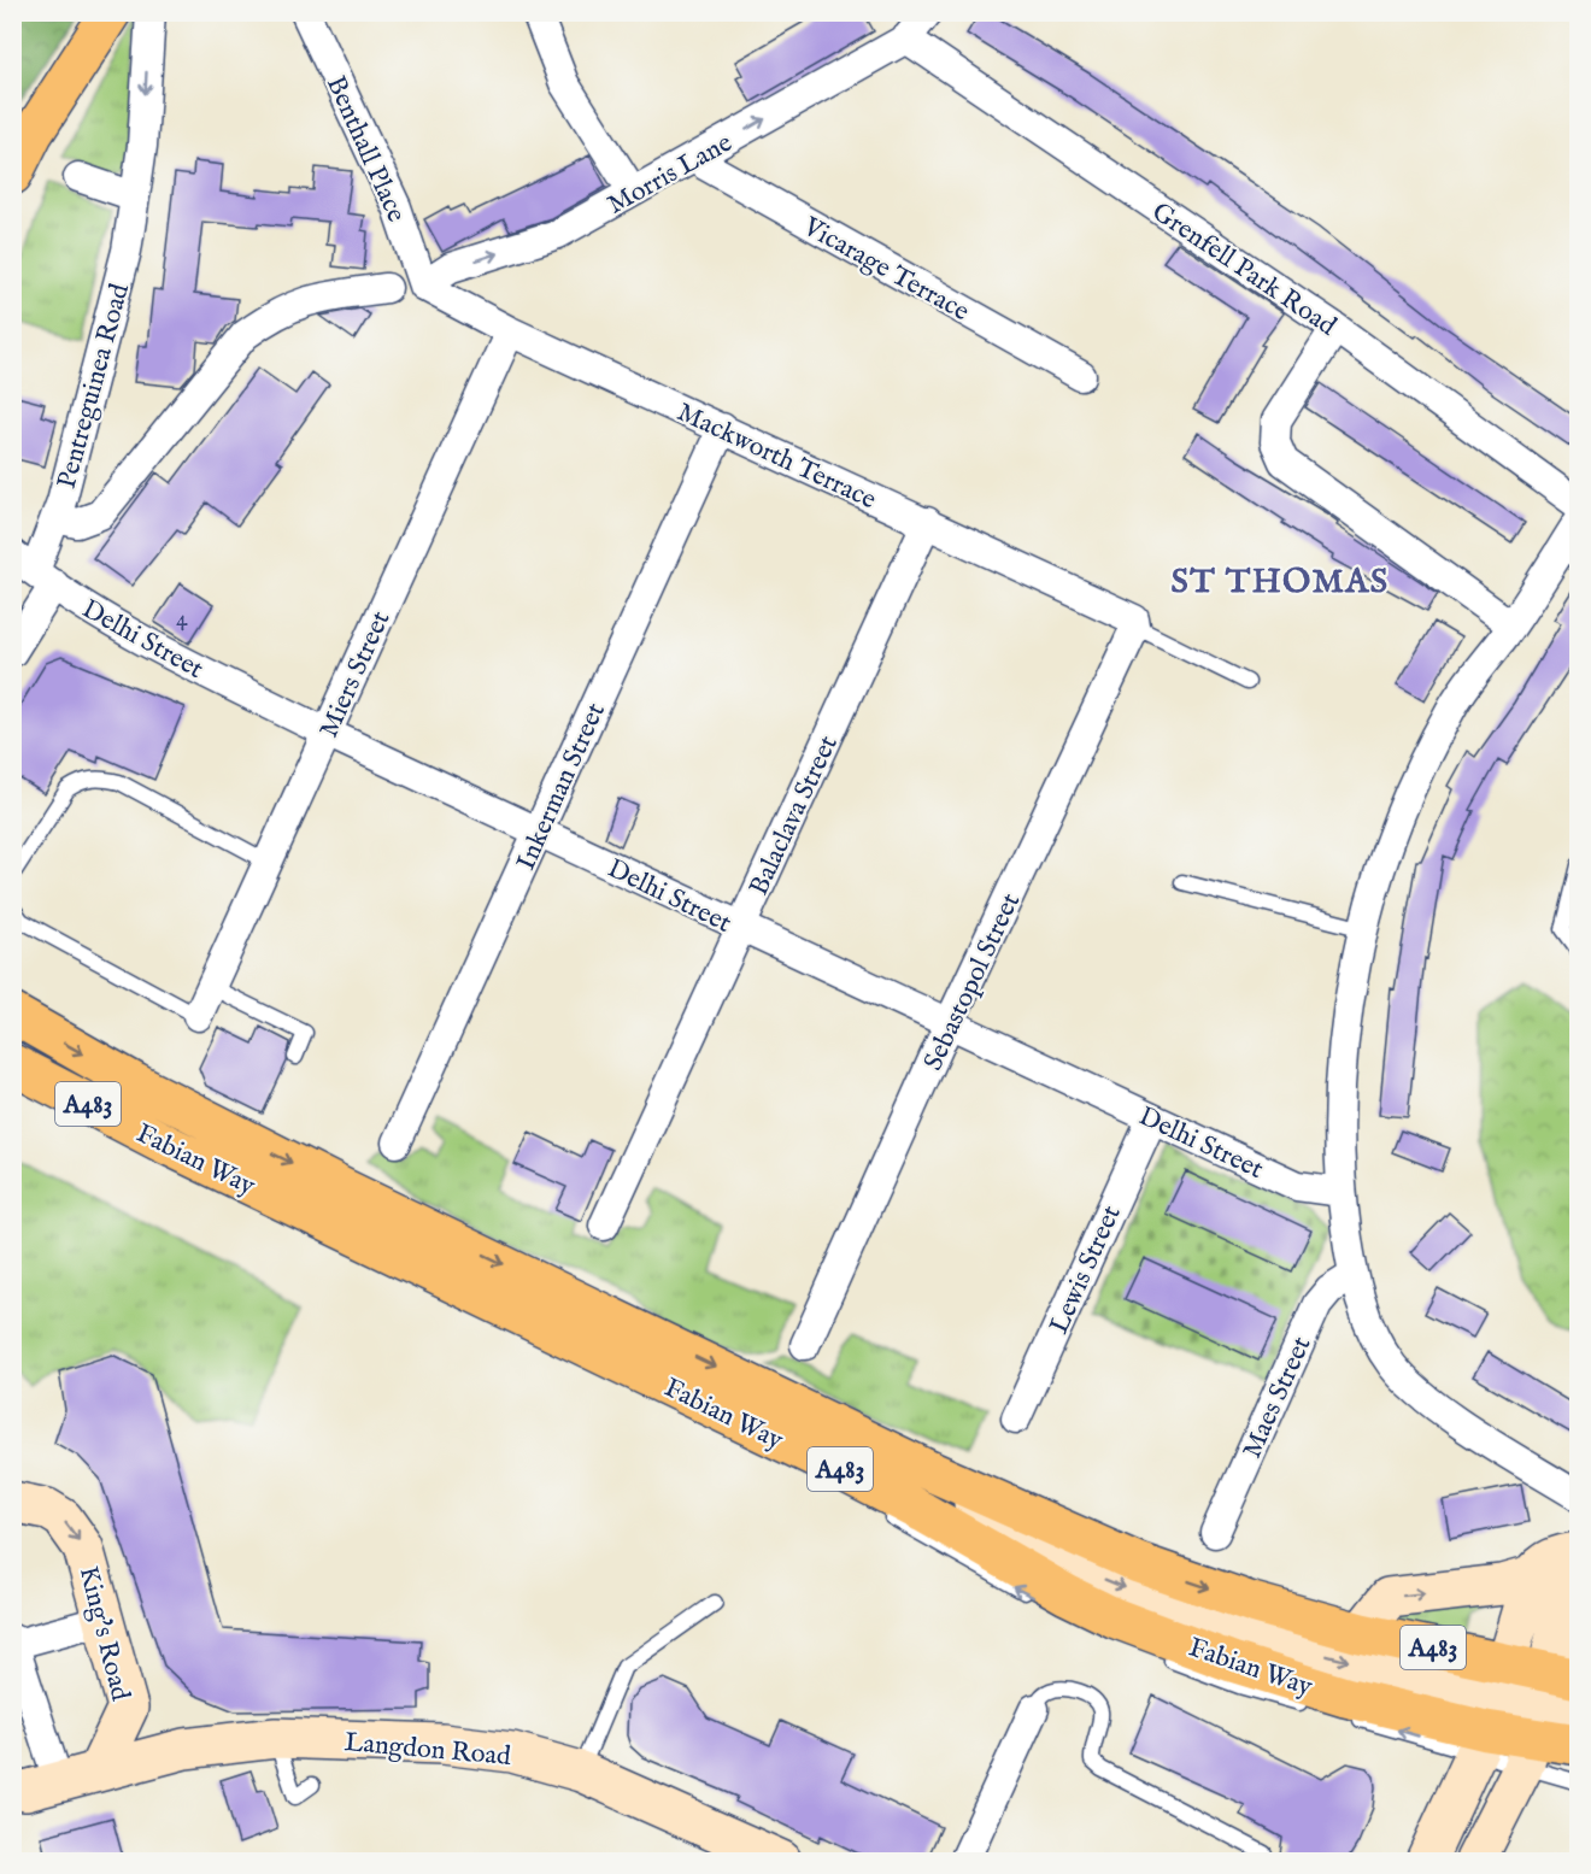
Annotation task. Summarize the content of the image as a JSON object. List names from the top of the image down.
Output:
{
  "streets": {
    "main road": ["A483", "Fabian Way"],
    "street": [
      "Benthall Place",
      "Morris Lane",
      "Vicarage Terrace",
      "Grenfell Park Road",
      "Pentreguinea Road",
      "Mackworth Terrace",
      "Delhi Street",
      "Miers Street",
      "Inkerman Street",
      "Balaclava Street",
      "Sebastopol Street",
      "Lewis Street",
      "Maes Street",
      "King's Road",
      "Langdon Road"
    ]
  },
  "crossings": [
    ["Benthall Place", "Morris Lane"],
    ["Benthall Place", "Mackworth Terrace"],
    ["Morris Lane", "Vicarage Terrace"],
    ["Morris Lane", "Grenfell Park Road"],
    ["Morris Lane", "Mackworth Terrace"],
    ["Pentreguinea Road", "Delhi Street"],
    ["Mackworth Terrace", "Miers Street"],
    ["Mackworth Terrace", "Inkerman Street"],
    ["Mackworth Terrace", "Balaclava Street"],
    ["Mackworth Terrace", "Sebastopol Street"],
    ["Delhi Street", "Miers Street"],
    ["Delhi Street", "Inkerman Street"],
    ["Delhi Street", "Balaclava Street"],
    ["Delhi Street", "Sebastopol Street"],
    ["Delhi Street", "Lewis Street"],
    ["King's Road", "Langdon Road"]
  ],
  "one_way": ["Morris Lane", "King's Road"],
  "districts": ["ST THOMAS"],
  "house_numbers": ["4"]
}
